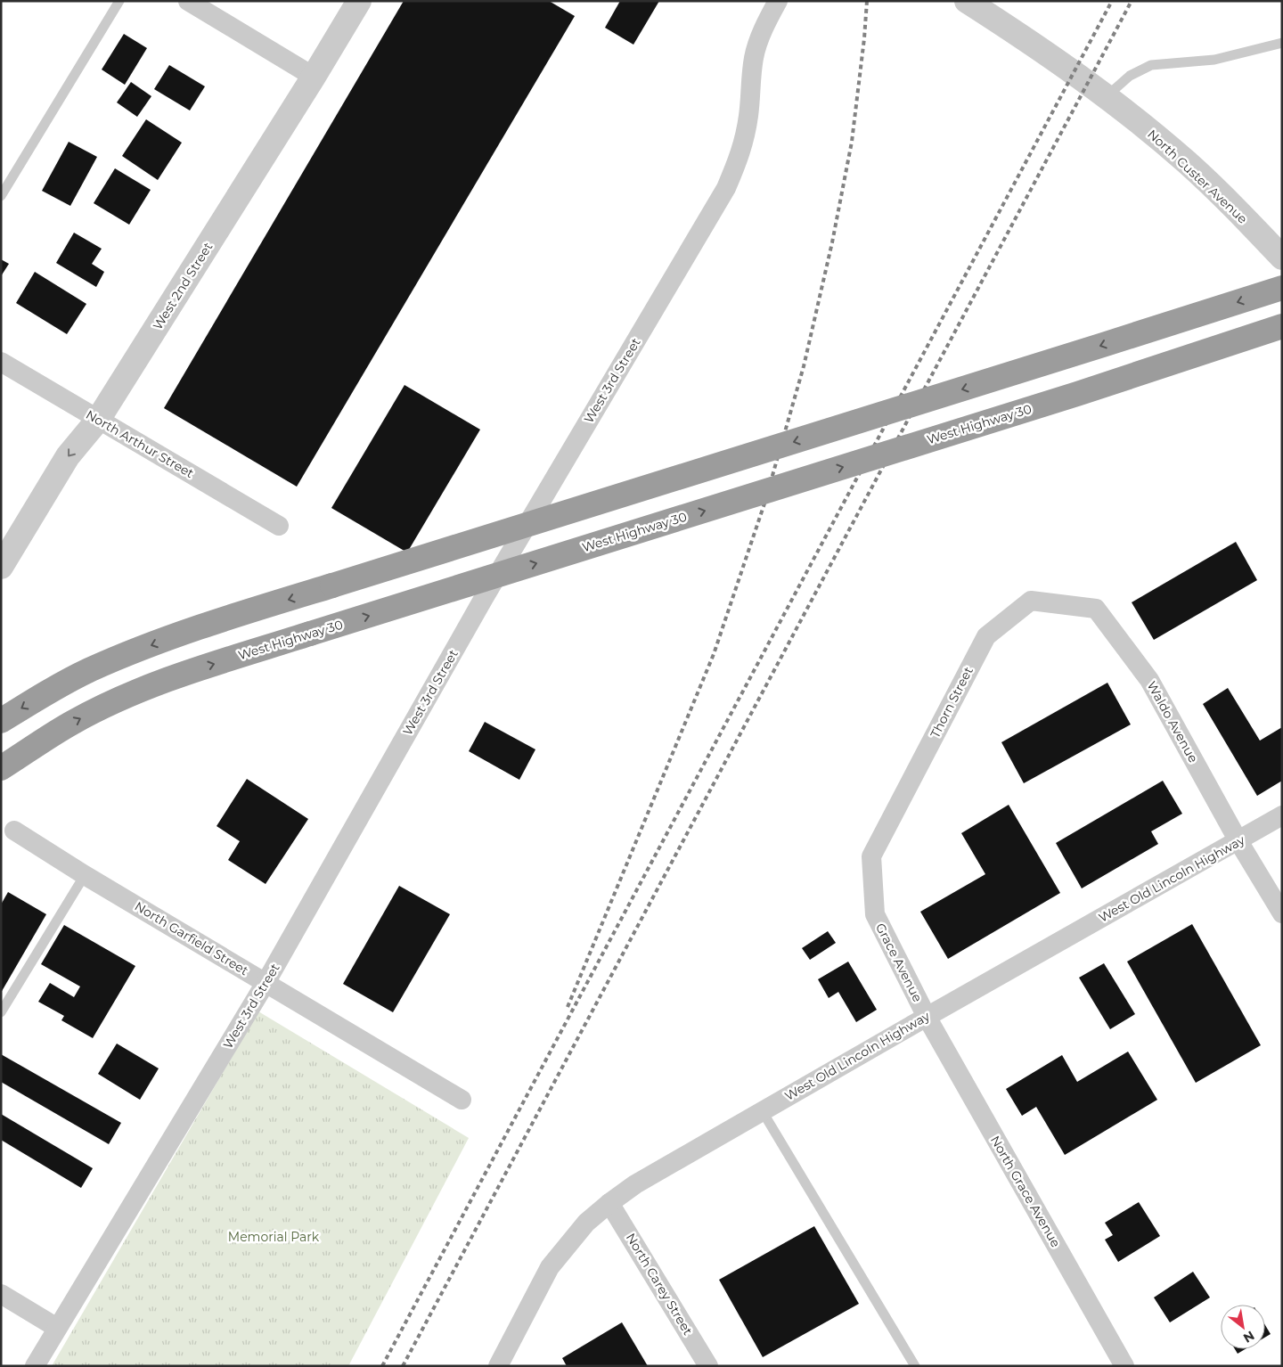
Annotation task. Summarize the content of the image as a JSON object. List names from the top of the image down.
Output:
{
  "streets": {
    "highway": ["West Highway 30"],
    "street": [
      "North Custer Avenue",
      "West 2nd Street",
      "West 3rd Street",
      "North Arthur Street",
      "Thorn Street",
      "Waldo Avenue",
      "West Old Lincoln Highway",
      "North Garfield Street",
      "Grace Avenue",
      "North Grace Avenue",
      "North Carey Street"
    ]
  },
  "crossings": [
    ["West 2nd Street", "North Arthur Street"],
    ["West 3rd Street", "North Garfield Street"],
    ["Thorn Street", "Waldo Avenue"],
    ["Thorn Street", "Grace Avenue"],
    ["Waldo Avenue", "West Old Lincoln Highway"],
    ["West Old Lincoln Highway", "Grace Avenue"],
    ["West Old Lincoln Highway", "North Grace Avenue"],
    ["West Old Lincoln Highway", "North Carey Street"],
    ["Grace Avenue", "North Grace Avenue"]
  ],
  "parks": ["Memorial Park"],
  "north": "bottom right"
}
